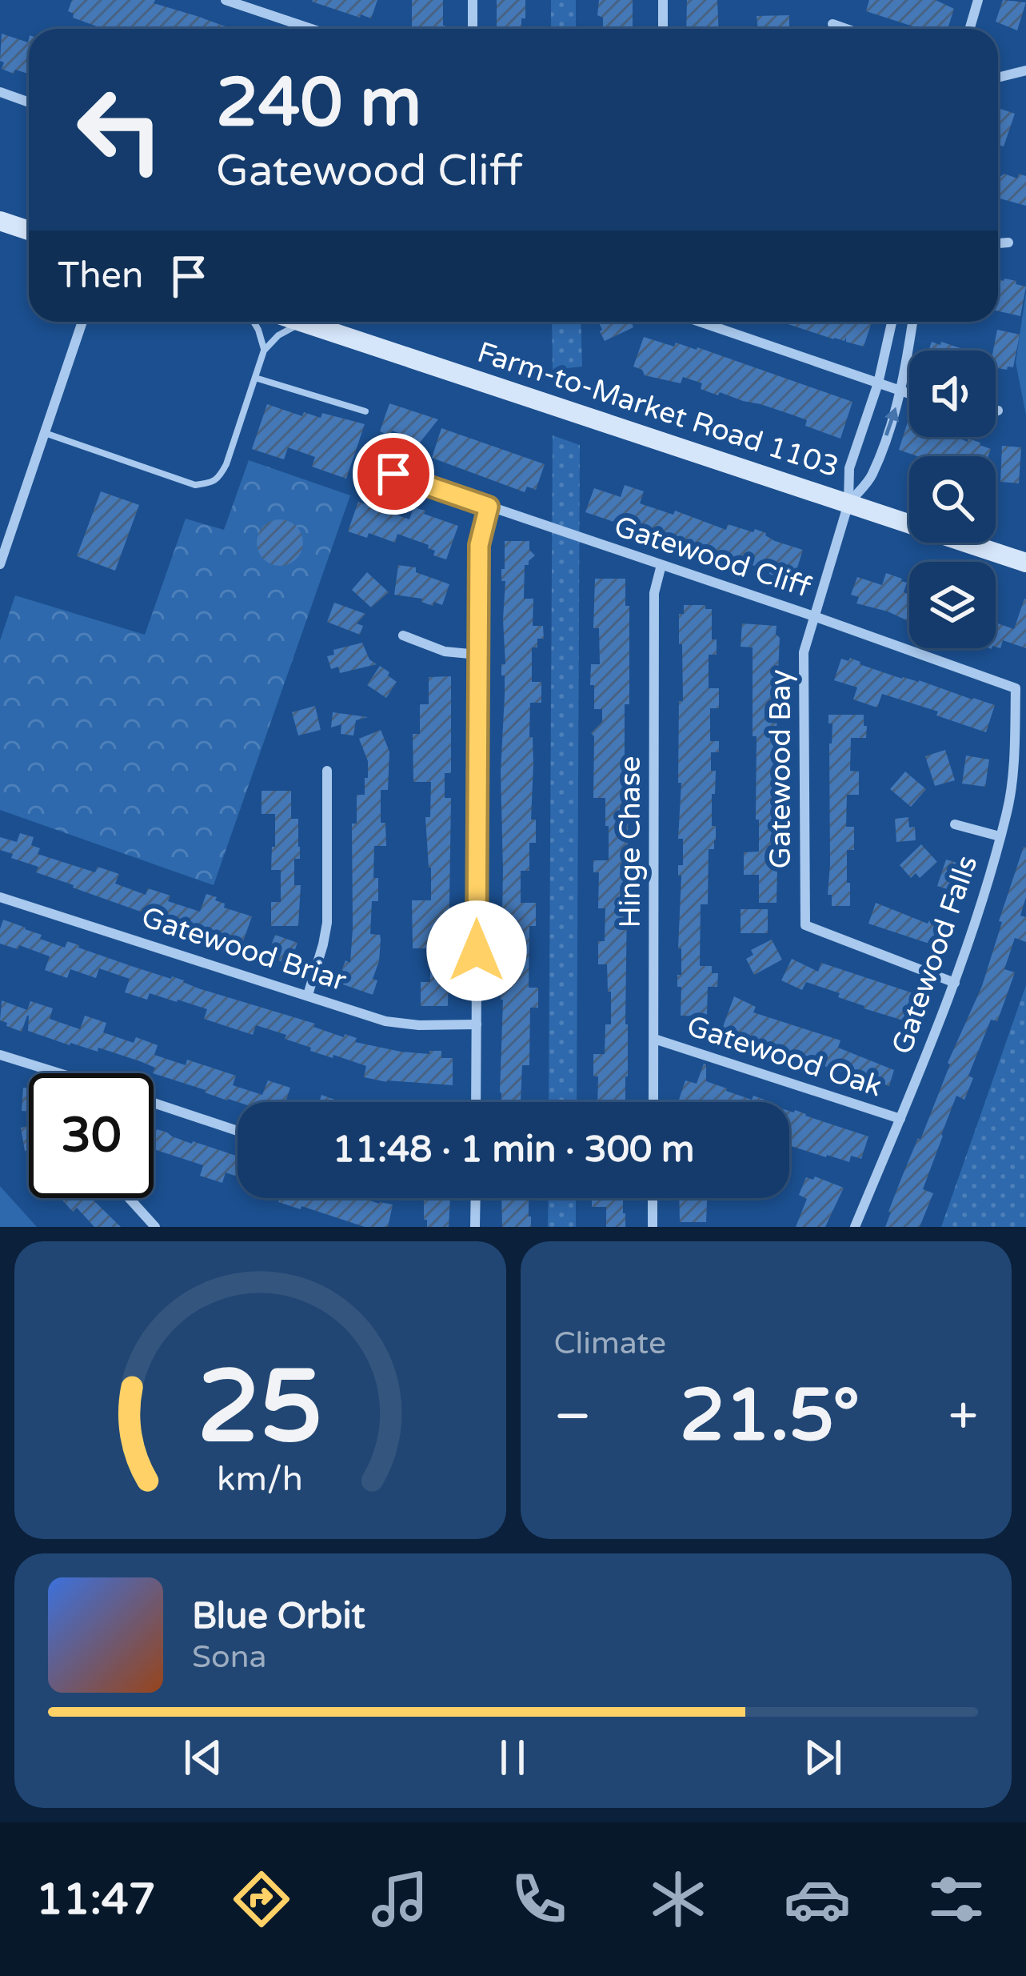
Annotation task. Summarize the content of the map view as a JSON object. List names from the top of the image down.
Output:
{
  "streets": {
    "main road": ["Farm-to-Market Road 1103"],
    "street": [
      "Gatewood Cliff",
      "Gatewood Bay",
      "Hinge Chase",
      "Gatewood Briar",
      "Gatewood Falls",
      "Gatewood Oak"
    ]
  },
  "crossings": [
    ["Farm-to-Market Road 1103", "Gatewood Bay"],
    ["Gatewood Cliff", "Gatewood Bay"],
    ["Gatewood Cliff", "Hinge Chase"],
    ["Gatewood Cliff", "Gatewood Falls"],
    ["Gatewood Bay", "Gatewood Falls"],
    ["Hinge Chase", "Gatewood Oak"],
    ["Gatewood Falls", "Gatewood Oak"]
  ],
  "page": {
    "turn": ["240 m", "Gatewood Cliff"],
    "then": "Then",
    "limit": "30",
    "trip": "11:48 · 1 min · 300 m",
    "tile": "Climate",
    "heat": ["−", "21.5°", "+"],
    "song": ["Blue Orbit", "Sona"],
    "tabs": "11:47",
    "gauge": ["25", "km/h"]
  }
}
